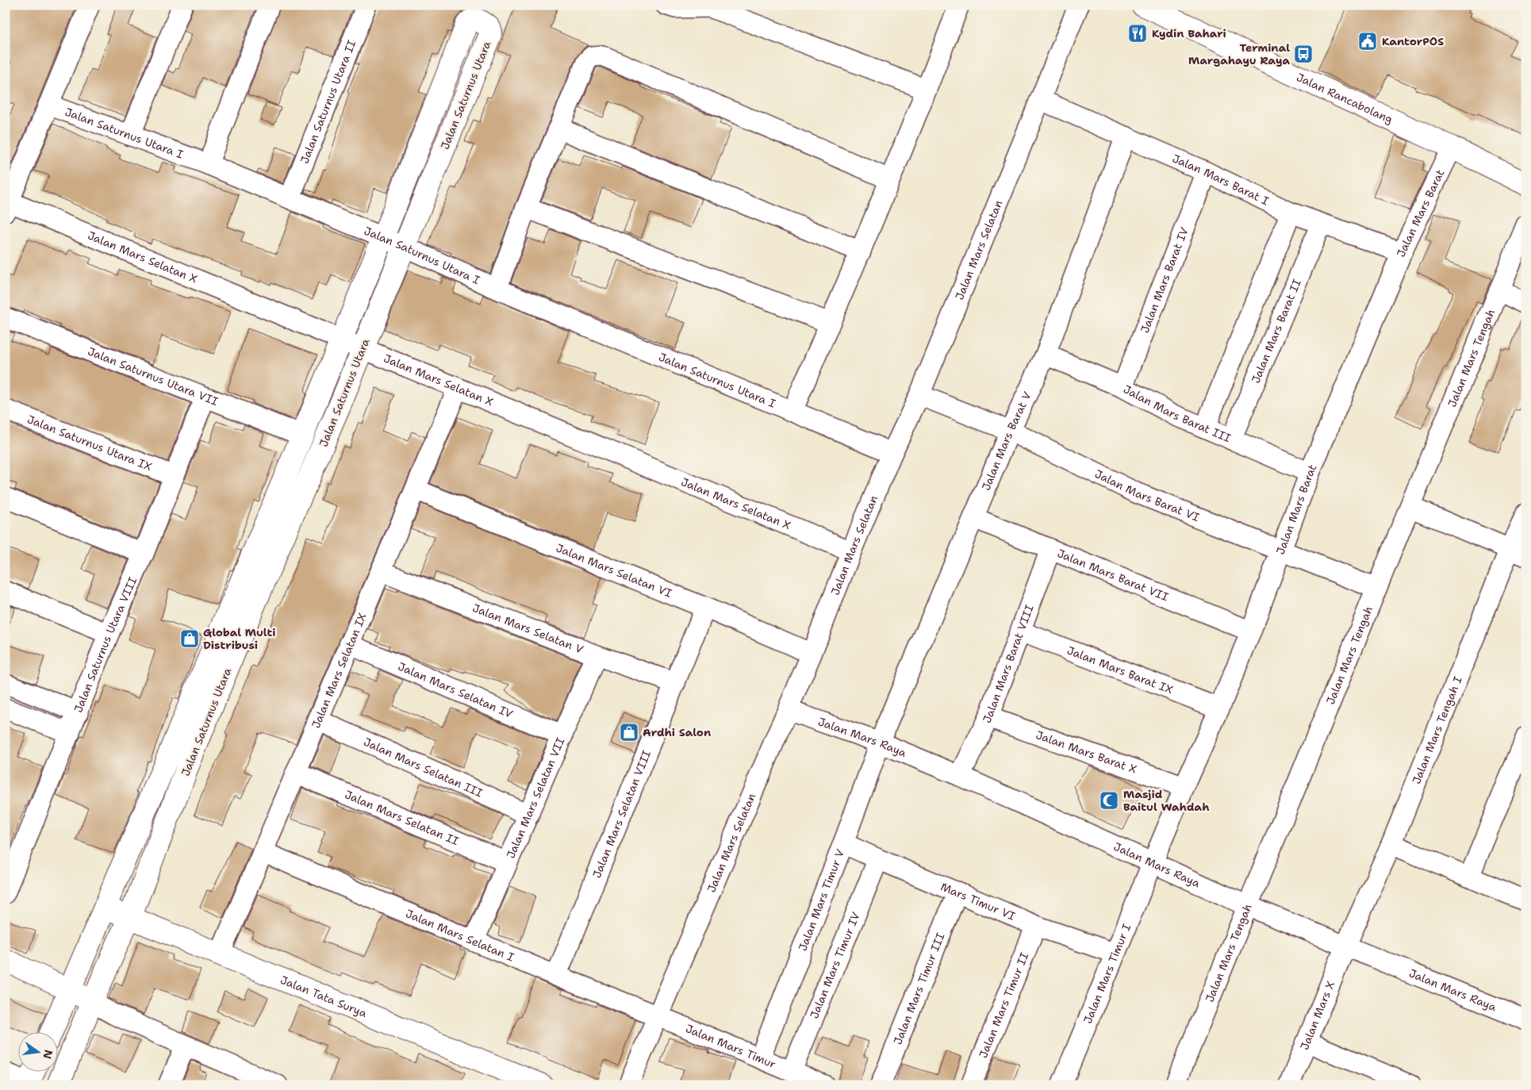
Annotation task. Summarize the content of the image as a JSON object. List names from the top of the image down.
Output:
{
  "streets": {
    "street": [
      "Jalan Saturnus Utara",
      "Jalan Rancabolang",
      "Jalan Saturnus Utara II",
      "Jalan Saturnus Utara I",
      "Jalan Mars Barat I",
      "Jalan Mars Barat",
      "Jalan Mars Selatan",
      "Jalan Mars Selatan X",
      "Jalan Mars Barat IV",
      "Jalan Mars Barat II",
      "Jalan Mars Tengah",
      "Jalan Saturnus Utara VII",
      "Jalan Mars Barat III",
      "Jalan Mars Barat V",
      "Jalan Saturnus Utara IX",
      "Jalan Mars Barat VI",
      "Jalan Mars Selatan VI",
      "Jalan Mars Barat VII",
      "Jalan Mars Selatan V",
      "Jalan Saturnus Utara VIII",
      "Jalan Mars Barat VIII",
      "Jalan Mars Barat IX",
      "Jalan Mars Selatan IX",
      "Jalan Mars Selatan IV",
      "Jalan Mars Tengah I",
      "Jalan Mars Raya",
      "Jalan Mars Barat X",
      "Jalan Mars Selatan III",
      "Jalan Mars Selatan VII",
      "Jalan Mars Selatan VIII",
      "Jalan Mars Selatan II",
      "Jalan Mars Timur V",
      "Mars Timur VI",
      "Jalan Mars Selatan I",
      "Jalan Mars Timur IV",
      "Jalan Mars Timur I",
      "Jalan Mars Timur III",
      "Jalan Tata Surya",
      "Jalan Mars Timur II",
      "Jalan Mars X",
      "Jalan Mars Timur"
    ]
  },
  "crossings": [
    ["Jalan Saturnus Utara", "Jalan Saturnus Utara I"],
    ["Jalan Saturnus Utara", "Jalan Mars Selatan X"],
    ["Jalan Saturnus Utara", "Jalan Saturnus Utara VII"],
    ["Jalan Saturnus Utara", "Jalan Tata Surya"],
    ["Jalan Rancabolang", "Jalan Mars Barat"],
    ["Jalan Saturnus Utara II", "Jalan Saturnus Utara I"],
    ["Jalan Saturnus Utara I", "Jalan Mars Selatan"],
    ["Jalan Mars Barat I", "Jalan Mars Barat"],
    ["Jalan Mars Barat I", "Jalan Mars Selatan"],
    ["Jalan Mars Barat I", "Jalan Mars Barat IV"],
    ["Jalan Mars Barat I", "Jalan Mars Barat II"],
    ["Jalan Mars Barat I", "Jalan Mars Barat V"],
    ["Jalan Mars Barat", "Jalan Mars Barat III"],
    ["Jalan Mars Barat", "Jalan Mars Barat VI"],
    ["Jalan Mars Barat", "Jalan Mars Barat VII"],
    ["Jalan Mars Barat", "Jalan Mars Barat IX"],
    ["Jalan Mars Barat", "Jalan Mars Raya"],
    ["Jalan Mars Barat", "Jalan Mars Barat X"],
    ["Jalan Mars Barat", "Jalan Mars Timur I"],
    ["Jalan Mars Selatan", "Jalan Mars Selatan X"],
    ["Jalan Mars Selatan", "Jalan Mars Barat VI"],
    ["Jalan Mars Selatan", "Jalan Mars Selatan VI"],
    ["Jalan Mars Selatan", "Jalan Mars Raya"],
    ["Jalan Mars Selatan", "Jalan Mars Selatan I"],
    ["Jalan Mars Selatan", "Jalan Mars Timur"],
    ["Jalan Mars Selatan X", "Jalan Mars Selatan IX"],
    ["Jalan Mars Barat IV", "Jalan Mars Barat III"],
    ["Jalan Mars Barat II", "Jalan Mars Barat III"],
    ["Jalan Mars Tengah", "Jalan Mars Barat VI"],
    ["Jalan Mars Tengah", "Jalan Mars Raya"],
    ["Jalan Saturnus Utara VII", "Jalan Saturnus Utara VIII"],
    ["Jalan Mars Barat III", "Jalan Mars Barat V"],
    ["Jalan Mars Barat V", "Jalan Mars Barat VI"],
    ["Jalan Mars Barat V", "Jalan Mars Barat VII"],
    ["Jalan Mars Barat V", "Jalan Mars Raya"],
    ["Jalan Mars Barat V", "Jalan Mars Timur V"],
    ["Jalan Saturnus Utara IX", "Jalan Saturnus Utara VIII"],
    ["Jalan Mars Selatan VI", "Jalan Mars Selatan IX"],
    ["Jalan Mars Selatan VI", "Jalan Mars Selatan VIII"],
    ["Jalan Mars Barat VII", "Jalan Mars Barat VIII"],
    ["Jalan Mars Selatan V", "Jalan Mars Selatan IX"],
    ["Jalan Mars Selatan V", "Jalan Mars Selatan VII"],
    ["Jalan Mars Selatan V", "Jalan Mars Selatan VIII"],
    ["Jalan Mars Barat VIII", "Jalan Mars Barat IX"],
    ["Jalan Mars Barat VIII", "Jalan Mars Raya"],
    ["Jalan Mars Barat VIII", "Jalan Mars Barat X"],
    ["Jalan Mars Selatan IX", "Jalan Mars Selatan IV"],
    ["Jalan Mars Selatan IX", "Jalan Mars Selatan III"],
    ["Jalan Mars Selatan IX", "Jalan Mars Selatan II"],
    ["Jalan Mars Selatan IX", "Jalan Mars Selatan I"],
    ["Jalan Mars Selatan IX", "Jalan Tata Surya"],
    ["Jalan Mars Selatan IV", "Jalan Mars Selatan VII"],
    ["Jalan Mars Tengah I", "Jalan Mars Raya"],
    ["Jalan Mars Tengah I", "Jalan Mars X"],
    ["Jalan Mars Raya", "Jalan Mars Timur V"],
    ["Jalan Mars Raya", "Jalan Mars Timur I"],
    ["Jalan Mars Raya", "Jalan Mars X"],
    ["Jalan Mars Selatan III", "Jalan Mars Selatan VII"],
    ["Jalan Mars Selatan VII", "Jalan Mars Selatan II"],
    ["Jalan Mars Selatan VII", "Jalan Mars Selatan I"],
    ["Jalan Mars Selatan VIII", "Jalan Mars Selatan I"],
    ["Jalan Mars Timur V", "Mars Timur VI"],
    ["Jalan Mars Timur V", "Jalan Mars Timur"],
    ["Mars Timur VI", "Jalan Mars Timur IV"],
    ["Mars Timur VI", "Jalan Mars Timur I"],
    ["Mars Timur VI", "Jalan Mars Timur III"],
    ["Mars Timur VI", "Jalan Mars Timur II"],
    ["Jalan Mars Selatan I", "Jalan Mars Timur"],
    ["Jalan Mars Timur IV", "Jalan Mars Timur"]
  ],
  "places": {
    "restaurant": ["Kydin Bahari"],
    "public building": ["KantorPOS"],
    "bus stop": ["Terminal Margahayu Raya"],
    "shop": ["Global Multi Distribusi", "Ardhi Salon"],
    "mosque": ["Masjid Baitul Wahdah"]
  },
  "north": "right"
}
